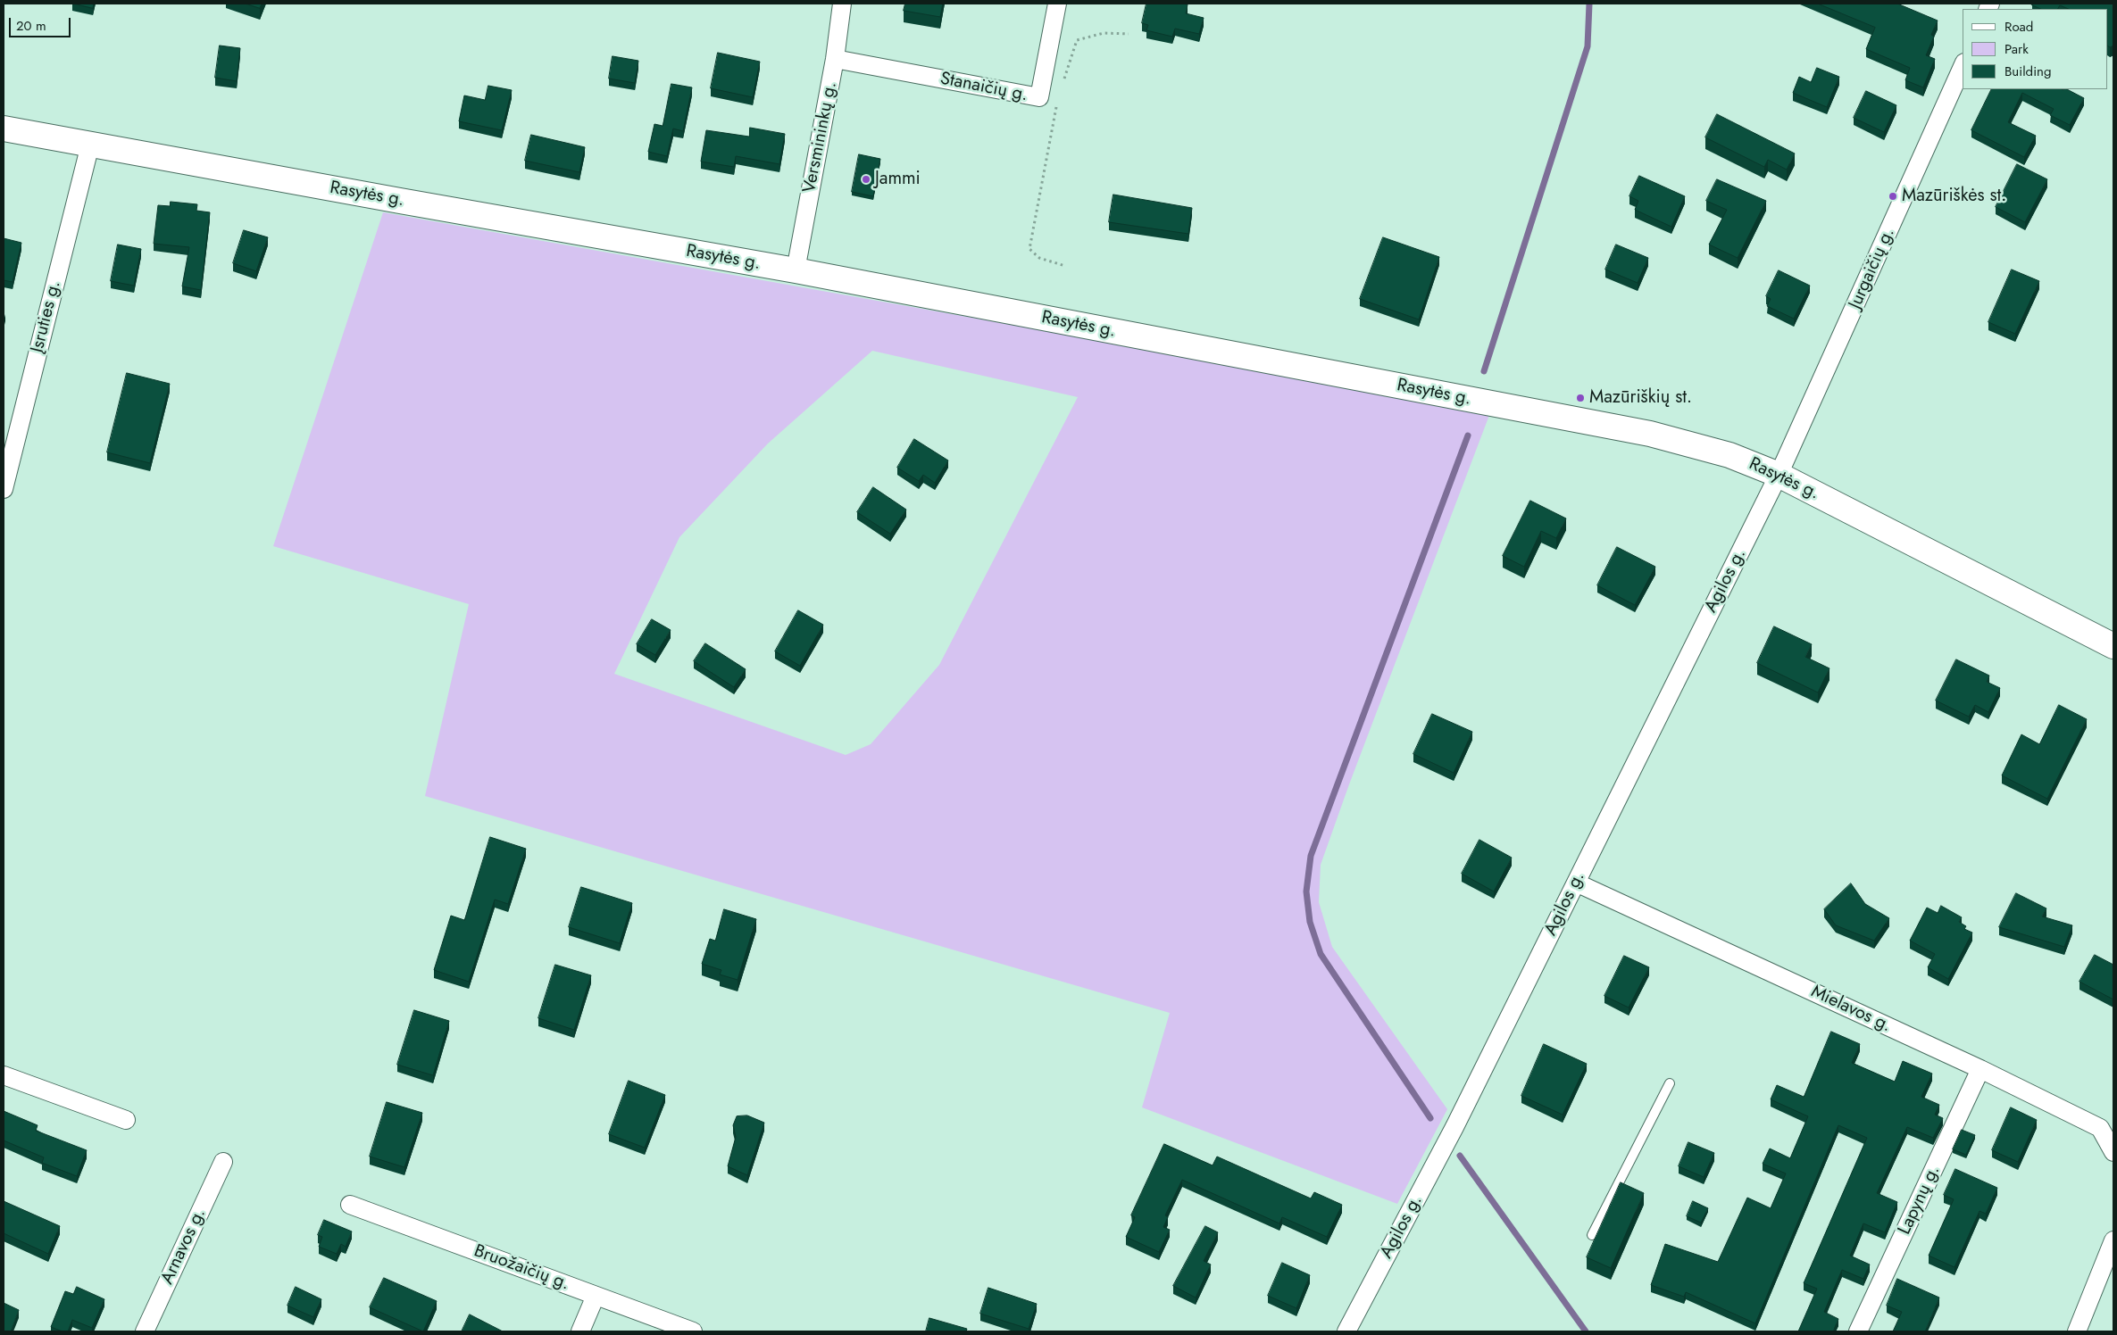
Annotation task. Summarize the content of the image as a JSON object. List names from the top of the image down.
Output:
{
  "streets": {
    "main road": ["Rasytės g."],
    "street": [
      "Stanaičių g.",
      "Versmininkų g.",
      "Jurgaičių g.",
      "Įsruties g.",
      "Agilos g.",
      "Mielavos g.",
      "Lapynų g.",
      "Arnavos g.",
      "Bruožaičių g."
    ]
  },
  "crossings": [
    ["Stanaičių g.", "Versmininkų g."],
    ["Versmininkų g.", "Rasytės g."],
    ["Rasytės g.", "Jurgaičių g."],
    ["Rasytės g.", "Įsruties g."],
    ["Rasytės g.", "Agilos g."],
    ["Jurgaičių g.", "Agilos g."],
    ["Agilos g.", "Mielavos g."],
    ["Mielavos g.", "Lapynų g."]
  ],
  "places": ["Jammi", "Mazūriškės st.", "Mazūriškių st."],
  "legend": ["Road", "Park", "Building"],
  "scale_bar": "20 m"
}
